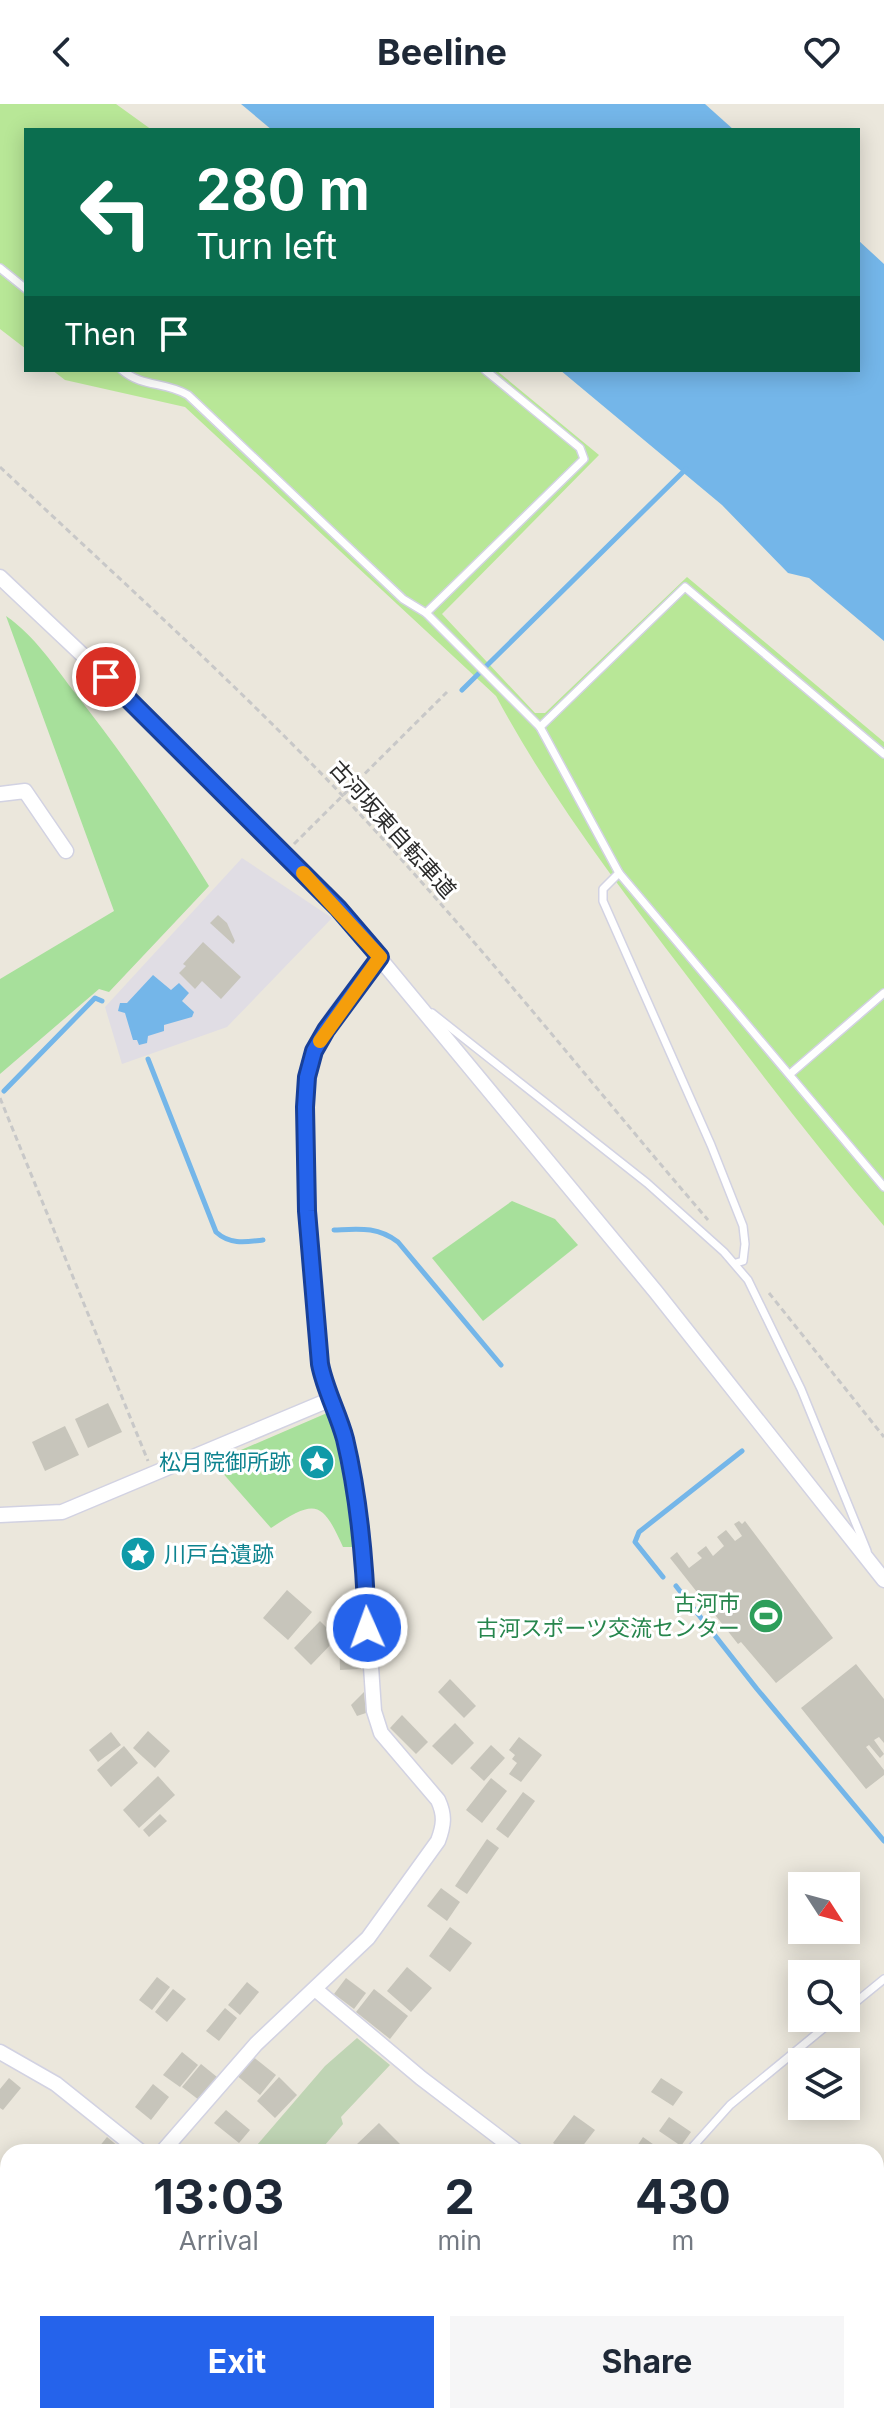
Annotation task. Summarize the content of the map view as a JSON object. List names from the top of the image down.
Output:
{
  "streets": {
    "path": ["古河坂東自転車道"]
  },
  "places": {
    "place": ["松月院御所跡", "川戸台遺跡"],
    "sports": ["古河市 古河スポーツ交流センター"]
  },
  "north": "bottom right",
  "page": {
    "header": "Beeline",
    "turn": ["280 m", "Turn left"],
    "then": "Then",
    "eta": [
      "13:03",
      "Arrival",
      "2",
      "min",
      "430",
      "m"
    ],
    "buttons": ["Exit", "Share"]
  }
}
